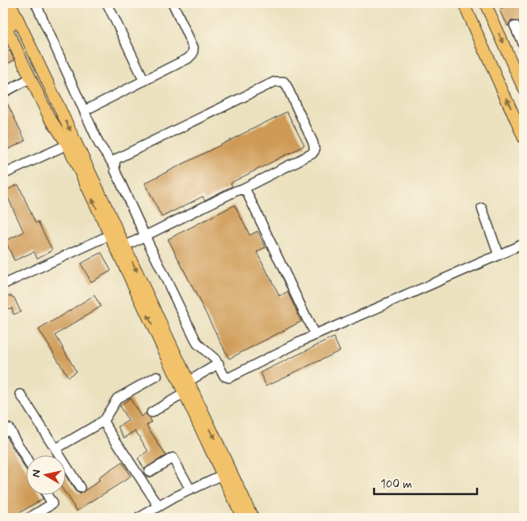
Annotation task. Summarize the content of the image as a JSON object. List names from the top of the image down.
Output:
{
  "scale_bar": "100 m",
  "north": "left"
}
